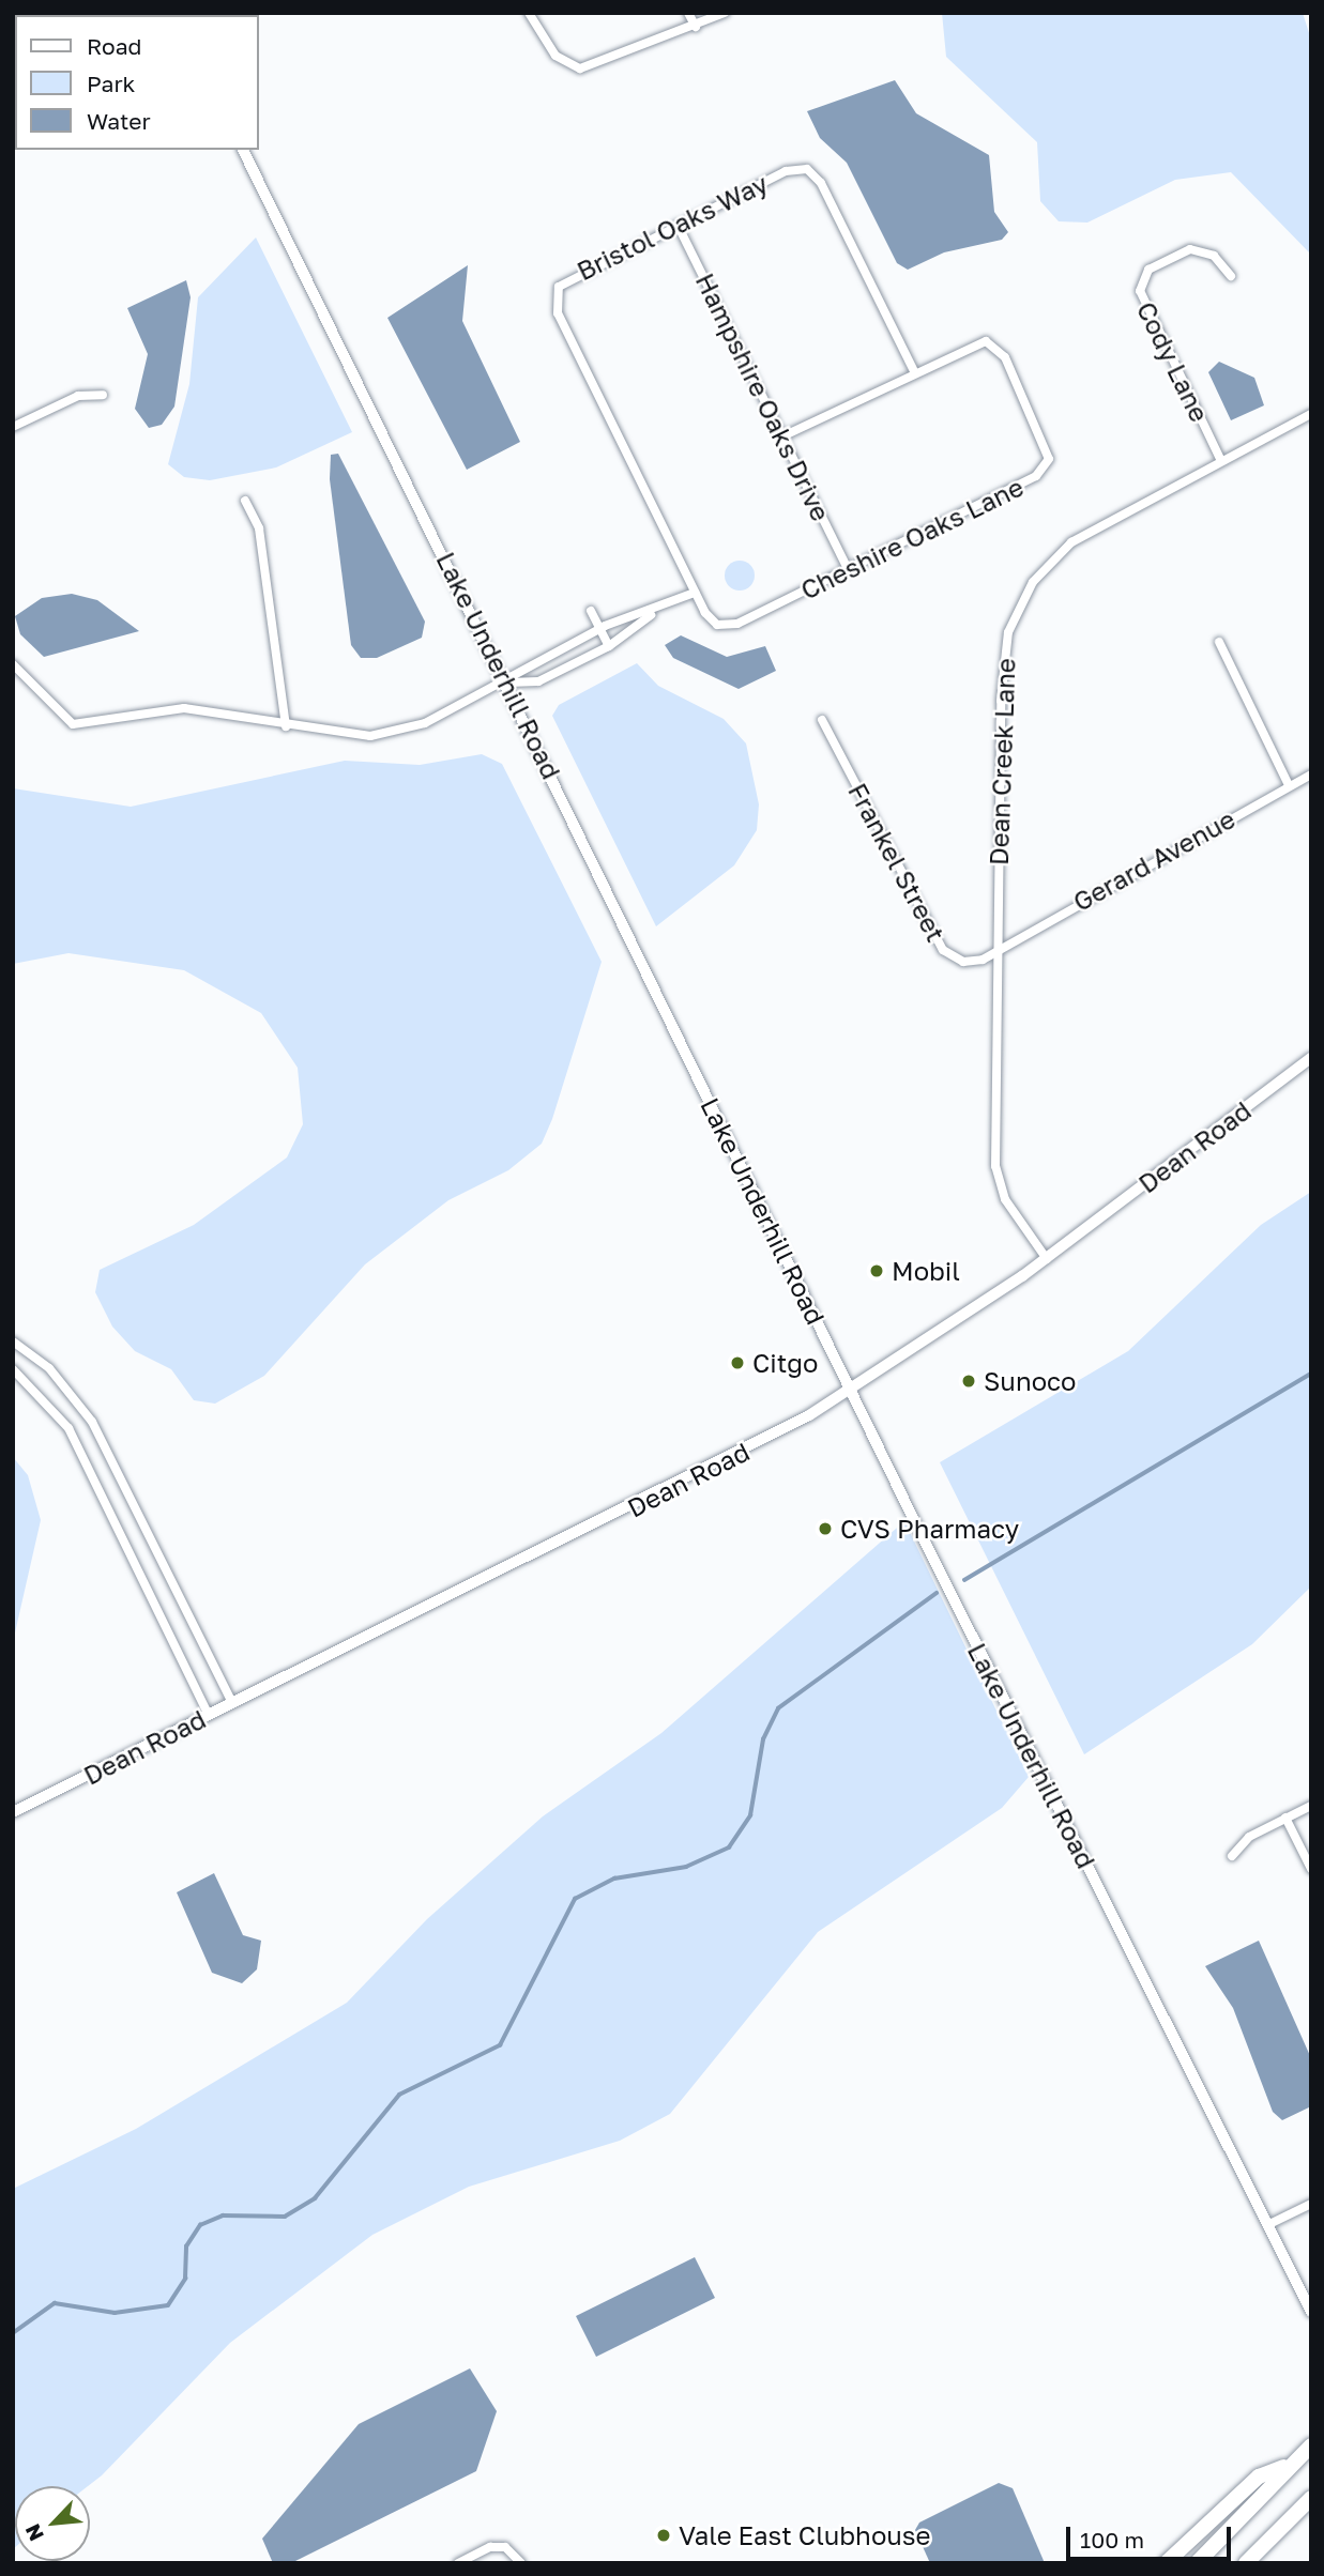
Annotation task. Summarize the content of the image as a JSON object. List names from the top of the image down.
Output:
{
  "streets": {
    "street": [
      "Bristol Oaks Way",
      "Cody Lane",
      "Hampshire Oaks Drive",
      "Cheshire Oaks Lane",
      "Lake Underhill Road",
      "Dean Creek Lane",
      "Gerard Avenue",
      "Frankel Street",
      "Dean Road"
    ]
  },
  "crossings": [
    ["Bristol Oaks Way", "Hampshire Oaks Drive"],
    ["Bristol Oaks Way", "Cheshire Oaks Lane"],
    ["Cody Lane", "Dean Creek Lane"],
    ["Hampshire Oaks Drive", "Cheshire Oaks Lane"],
    ["Lake Underhill Road", "Dean Road"],
    ["Dean Creek Lane", "Gerard Avenue"],
    ["Dean Creek Lane", "Frankel Street"],
    ["Dean Creek Lane", "Dean Road"],
    ["Gerard Avenue", "Frankel Street"]
  ],
  "places": [
    "Mobil",
    "Citgo",
    "Sunoco",
    "CVS Pharmacy",
    "Vale East Clubhouse"
  ],
  "legend": ["Road", "Park", "Water"],
  "scale_bar": "100 m",
  "north": "bottom left"
}
